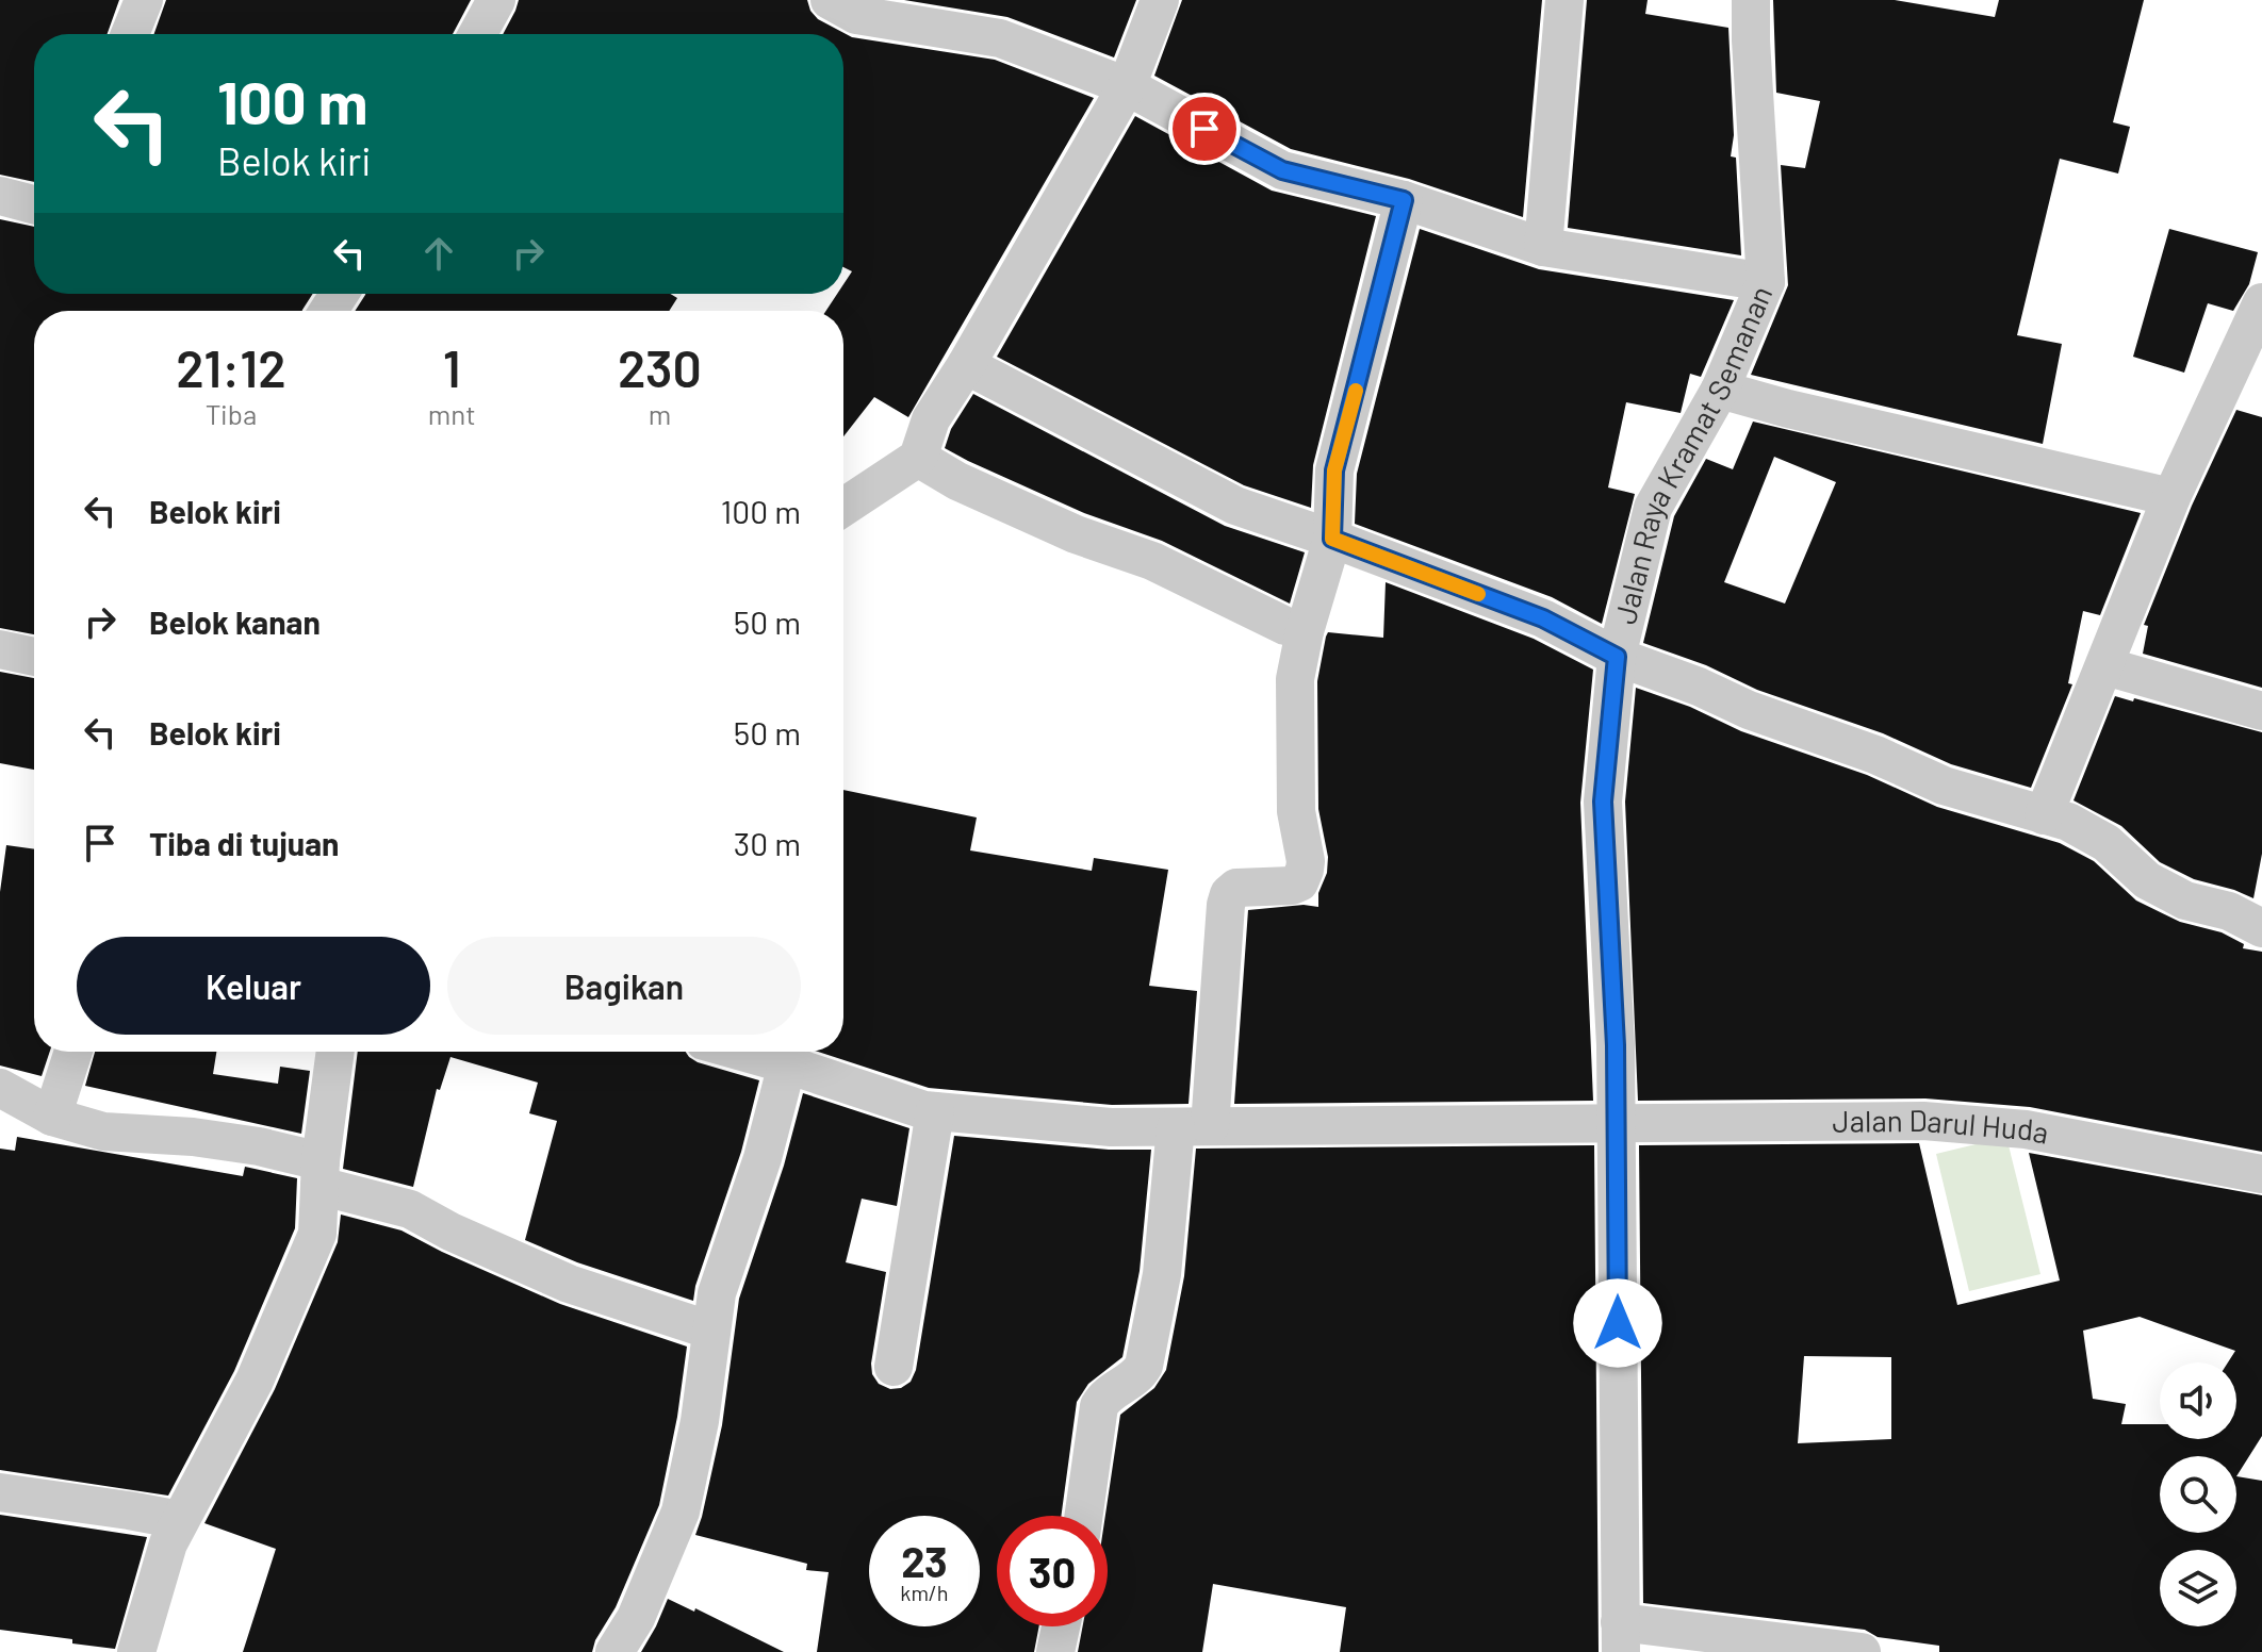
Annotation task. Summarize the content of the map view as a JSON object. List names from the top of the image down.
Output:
{
  "streets": {
    "street": ["Jalan Raya Kramat Semanan", "Jalan Darul Huda"]
  },
  "crossings": [
    ["Jalan Raya Kramat Semanan", "Jalan Darul Huda"]
  ],
  "page": {
    "turn": ["100 m", "Belok kiri"],
    "eta": [
      "21:12",
      "Tiba",
      "1",
      "mnt",
      "230",
      "m"
    ],
    "list": [
      {
        "name": "Belok kiri",
        "value": "100 m"
      },
      {
        "name": "Belok kanan",
        "value": "50 m"
      },
      {
        "name": "Belok kiri",
        "value": "50 m"
      },
      {
        "name": "Tiba di tujuan",
        "value": "30 m"
      }
    ],
    "buttons": ["Keluar", "Bagikan"],
    "speed": "23 km/h",
    "limit": "30"
  }
}
